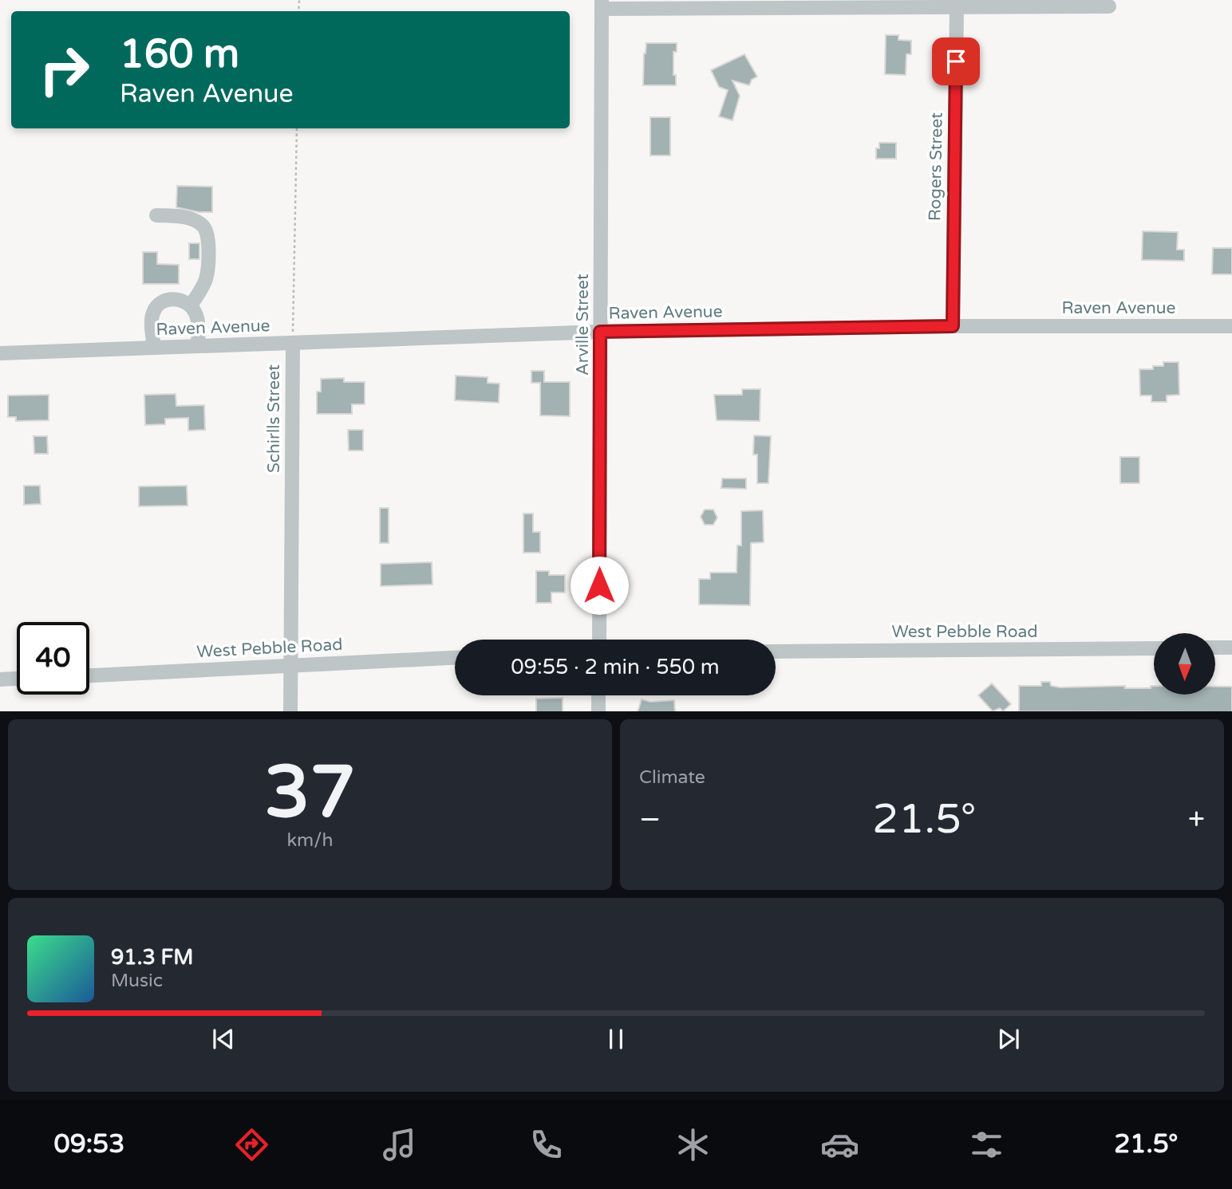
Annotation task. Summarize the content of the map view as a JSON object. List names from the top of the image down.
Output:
{
  "streets": {
    "street": [
      "Rogers Street",
      "Raven Avenue",
      "Arville Street",
      "Schirlls Street",
      "West Pebble Road"
    ]
  },
  "crossings": [
    ["Rogers Street", "Raven Avenue"],
    ["Raven Avenue", "Arville Street"],
    ["Raven Avenue", "Schirlls Street"],
    ["Schirlls Street", "West Pebble Road"]
  ],
  "north": "bottom",
  "page": {
    "turn": ["160 m", "Raven Avenue"],
    "limit": "40",
    "trip": "09:55 · 2 min · 550 m",
    "tile": [
      ["37", "km/h"],
      "Climate"
    ],
    "heat": ["−", "21.5°", "+"],
    "song": ["91.3 FM", "Music"],
    "tabs": ["09:53", "21.5°"]
  }
}
